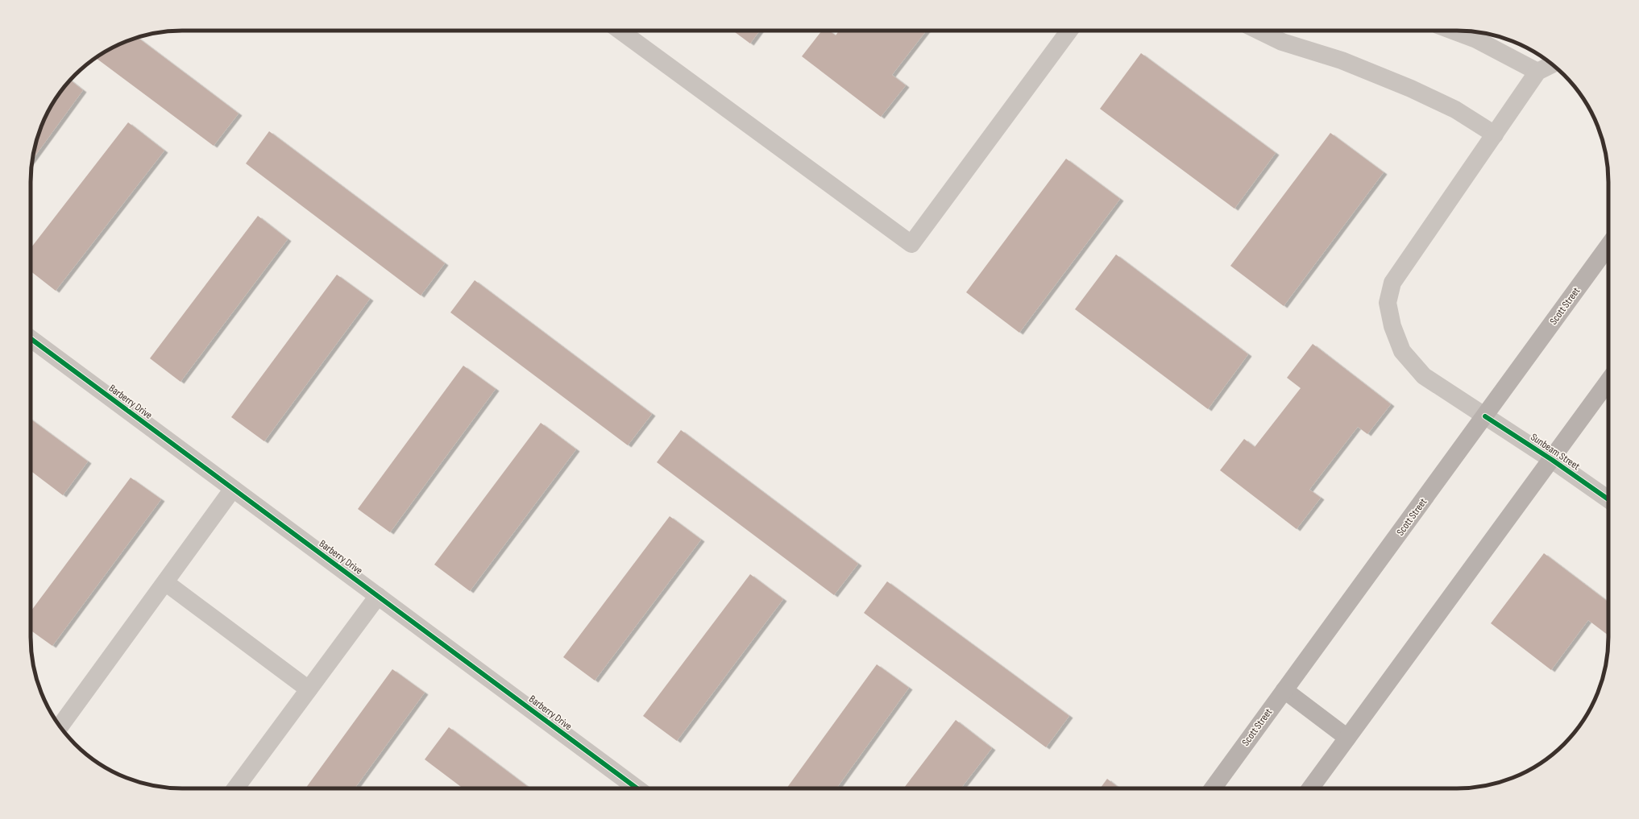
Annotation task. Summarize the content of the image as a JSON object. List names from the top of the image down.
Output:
{
  "streets": {
    "main road": ["Scott Street"],
    "street": ["Barberry Drive", "Sunbeam Street"]
  },
  "crossings": [
    ["Scott Street", "Sunbeam Street"]
  ]
}
